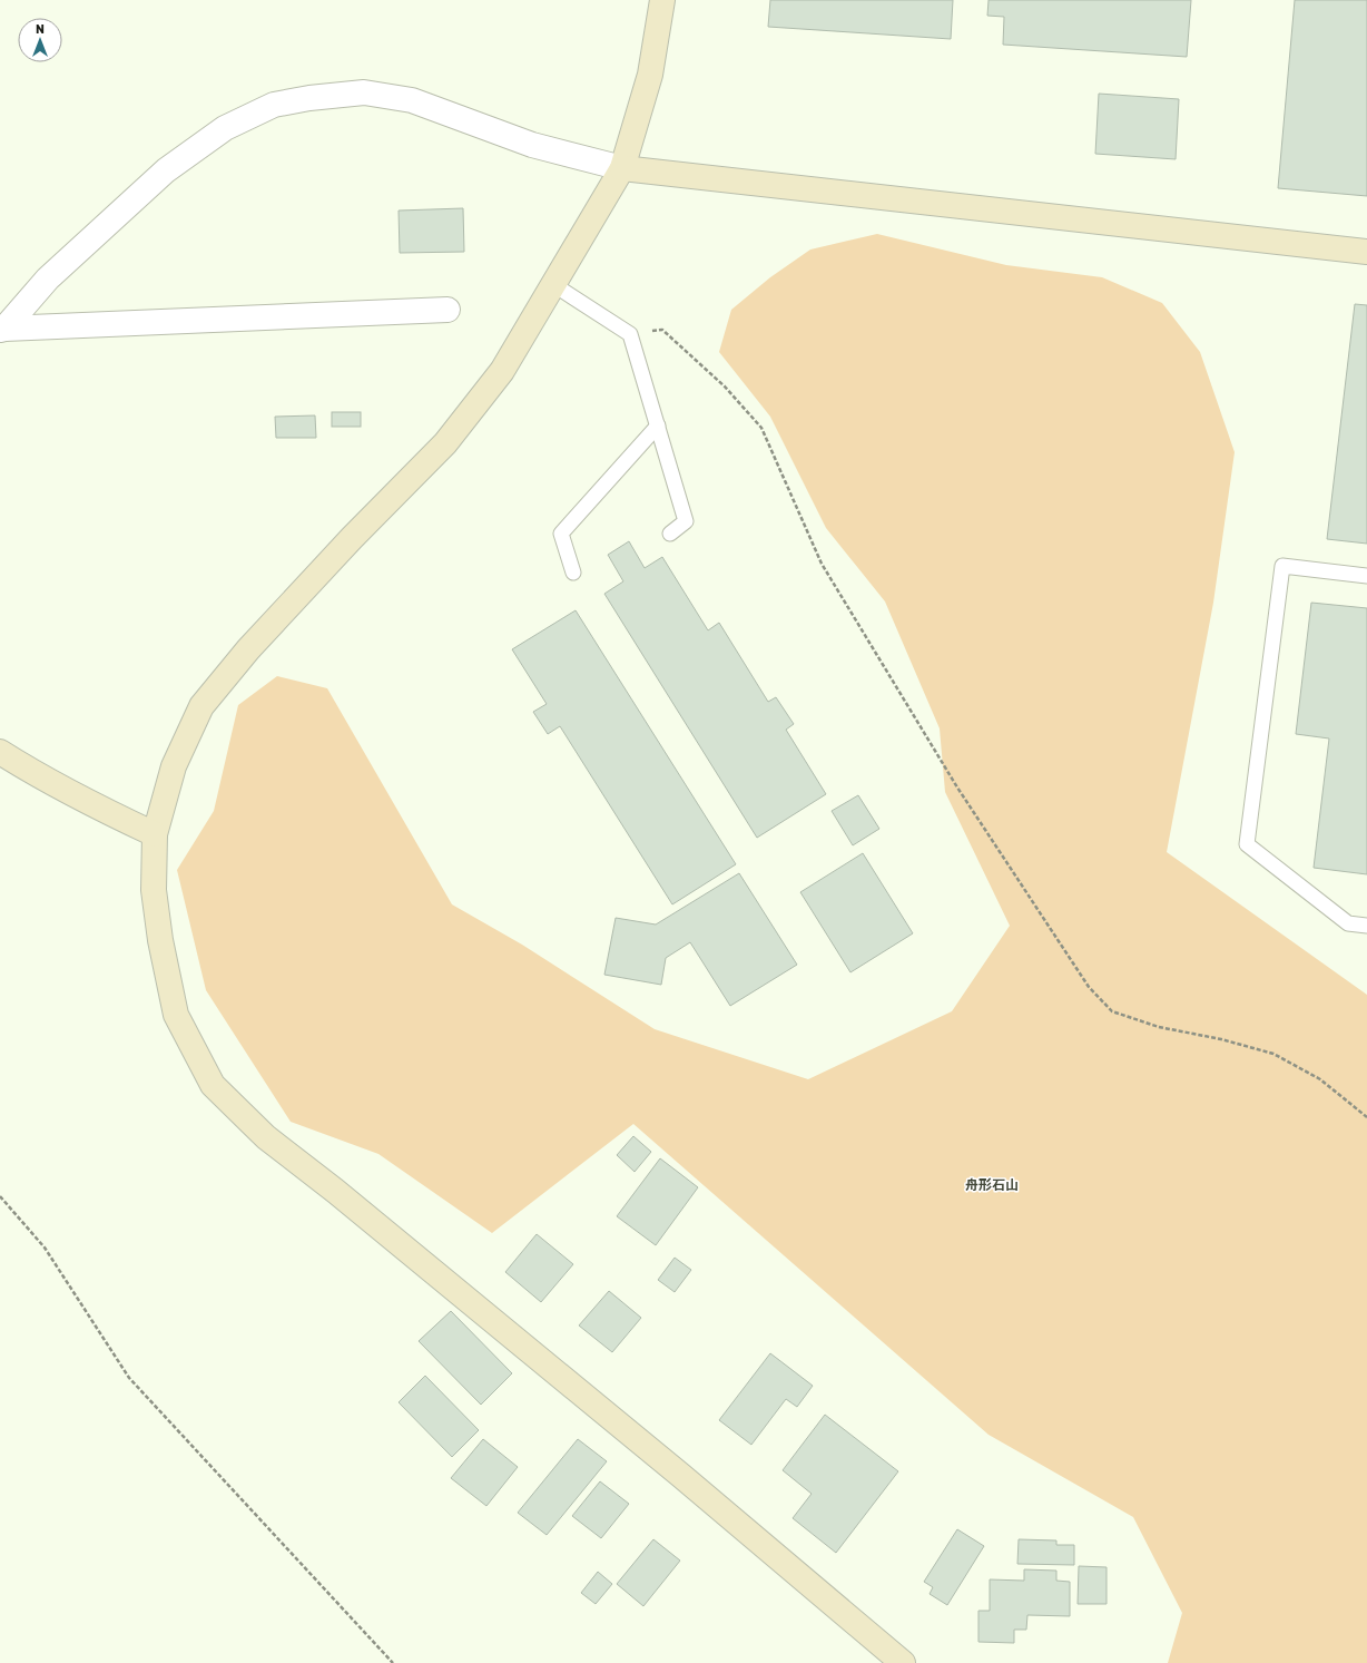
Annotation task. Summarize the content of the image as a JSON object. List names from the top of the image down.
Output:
{
  "districts": ["舟形石山"],
  "north": "top"
}
